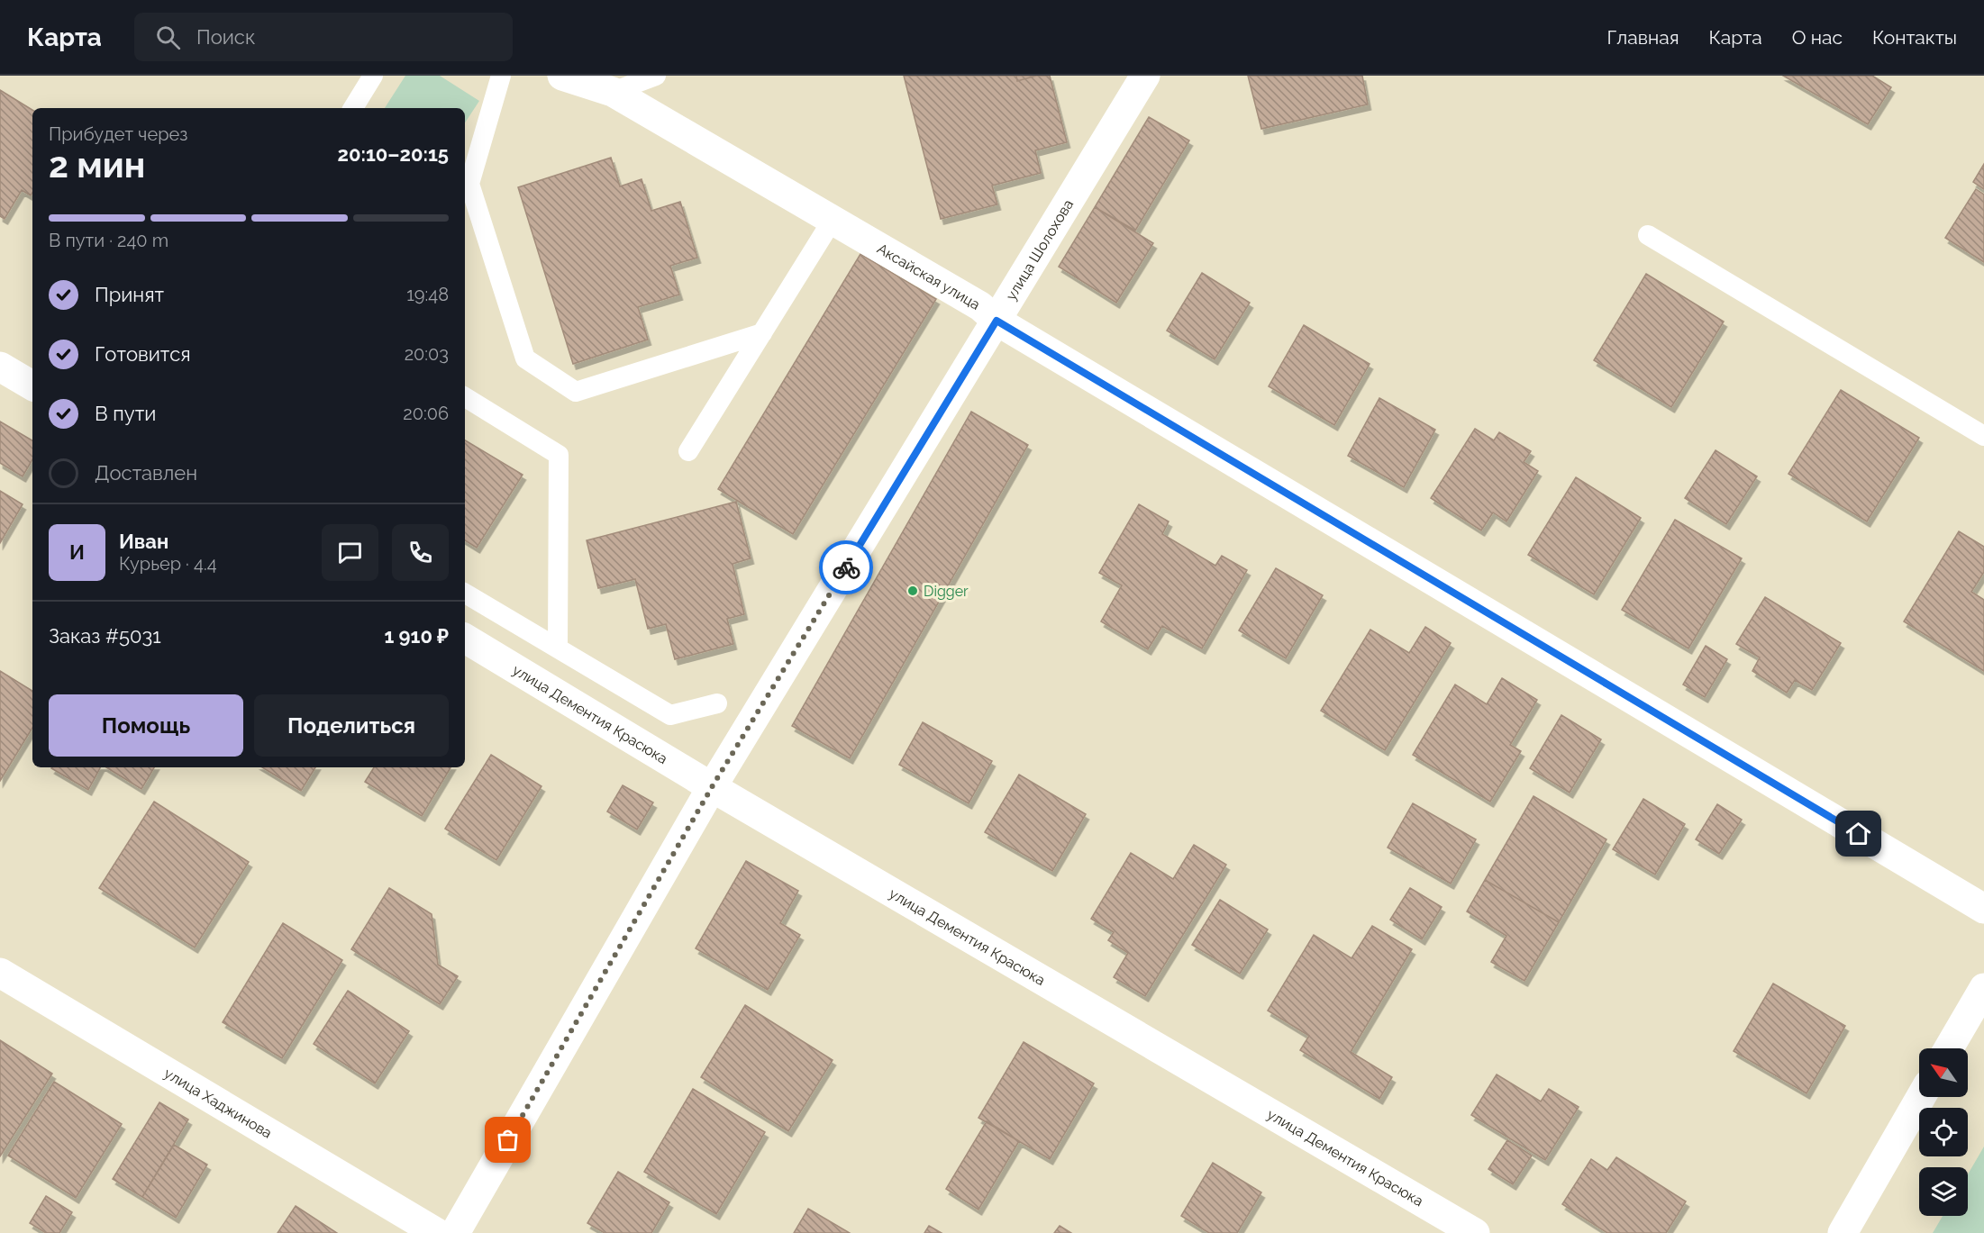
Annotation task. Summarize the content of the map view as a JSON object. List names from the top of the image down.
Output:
{
  "streets": {
    "street": [
      "улица Шолохова",
      "Аксайская улица",
      "улица Дементия Красюка",
      "улица Хаджинова"
    ]
  },
  "crossings": [
    ["улица Шолохова", "Аксайская улица"],
    ["улица Шолохова", "улица Дементия Красюка"]
  ],
  "places": ["Digger"],
  "north": "top left",
  "page": {
    "header": "Карта",
    "search": "Поиск",
    "nav": [
      "Главная",
      "Карта",
      "О нас",
      "Контакты"
    ],
    "heading": ["2 мин", "Прибудет через", "20:10–20:15"],
    "panel": [
      "Иван",
      "Курьер · 4.4",
      "Заказ #5031",
      "1 910 ₽"
    ],
    "bar": "В пути · 240 m",
    "list": [
      ["Принят", "19:48"],
      ["Готовится", "20:03"],
      ["В пути", "20:06"],
      "Доставлен"
    ],
    "round": "И",
    "buttons": ["Помощь", "Поделиться"]
  }
}
